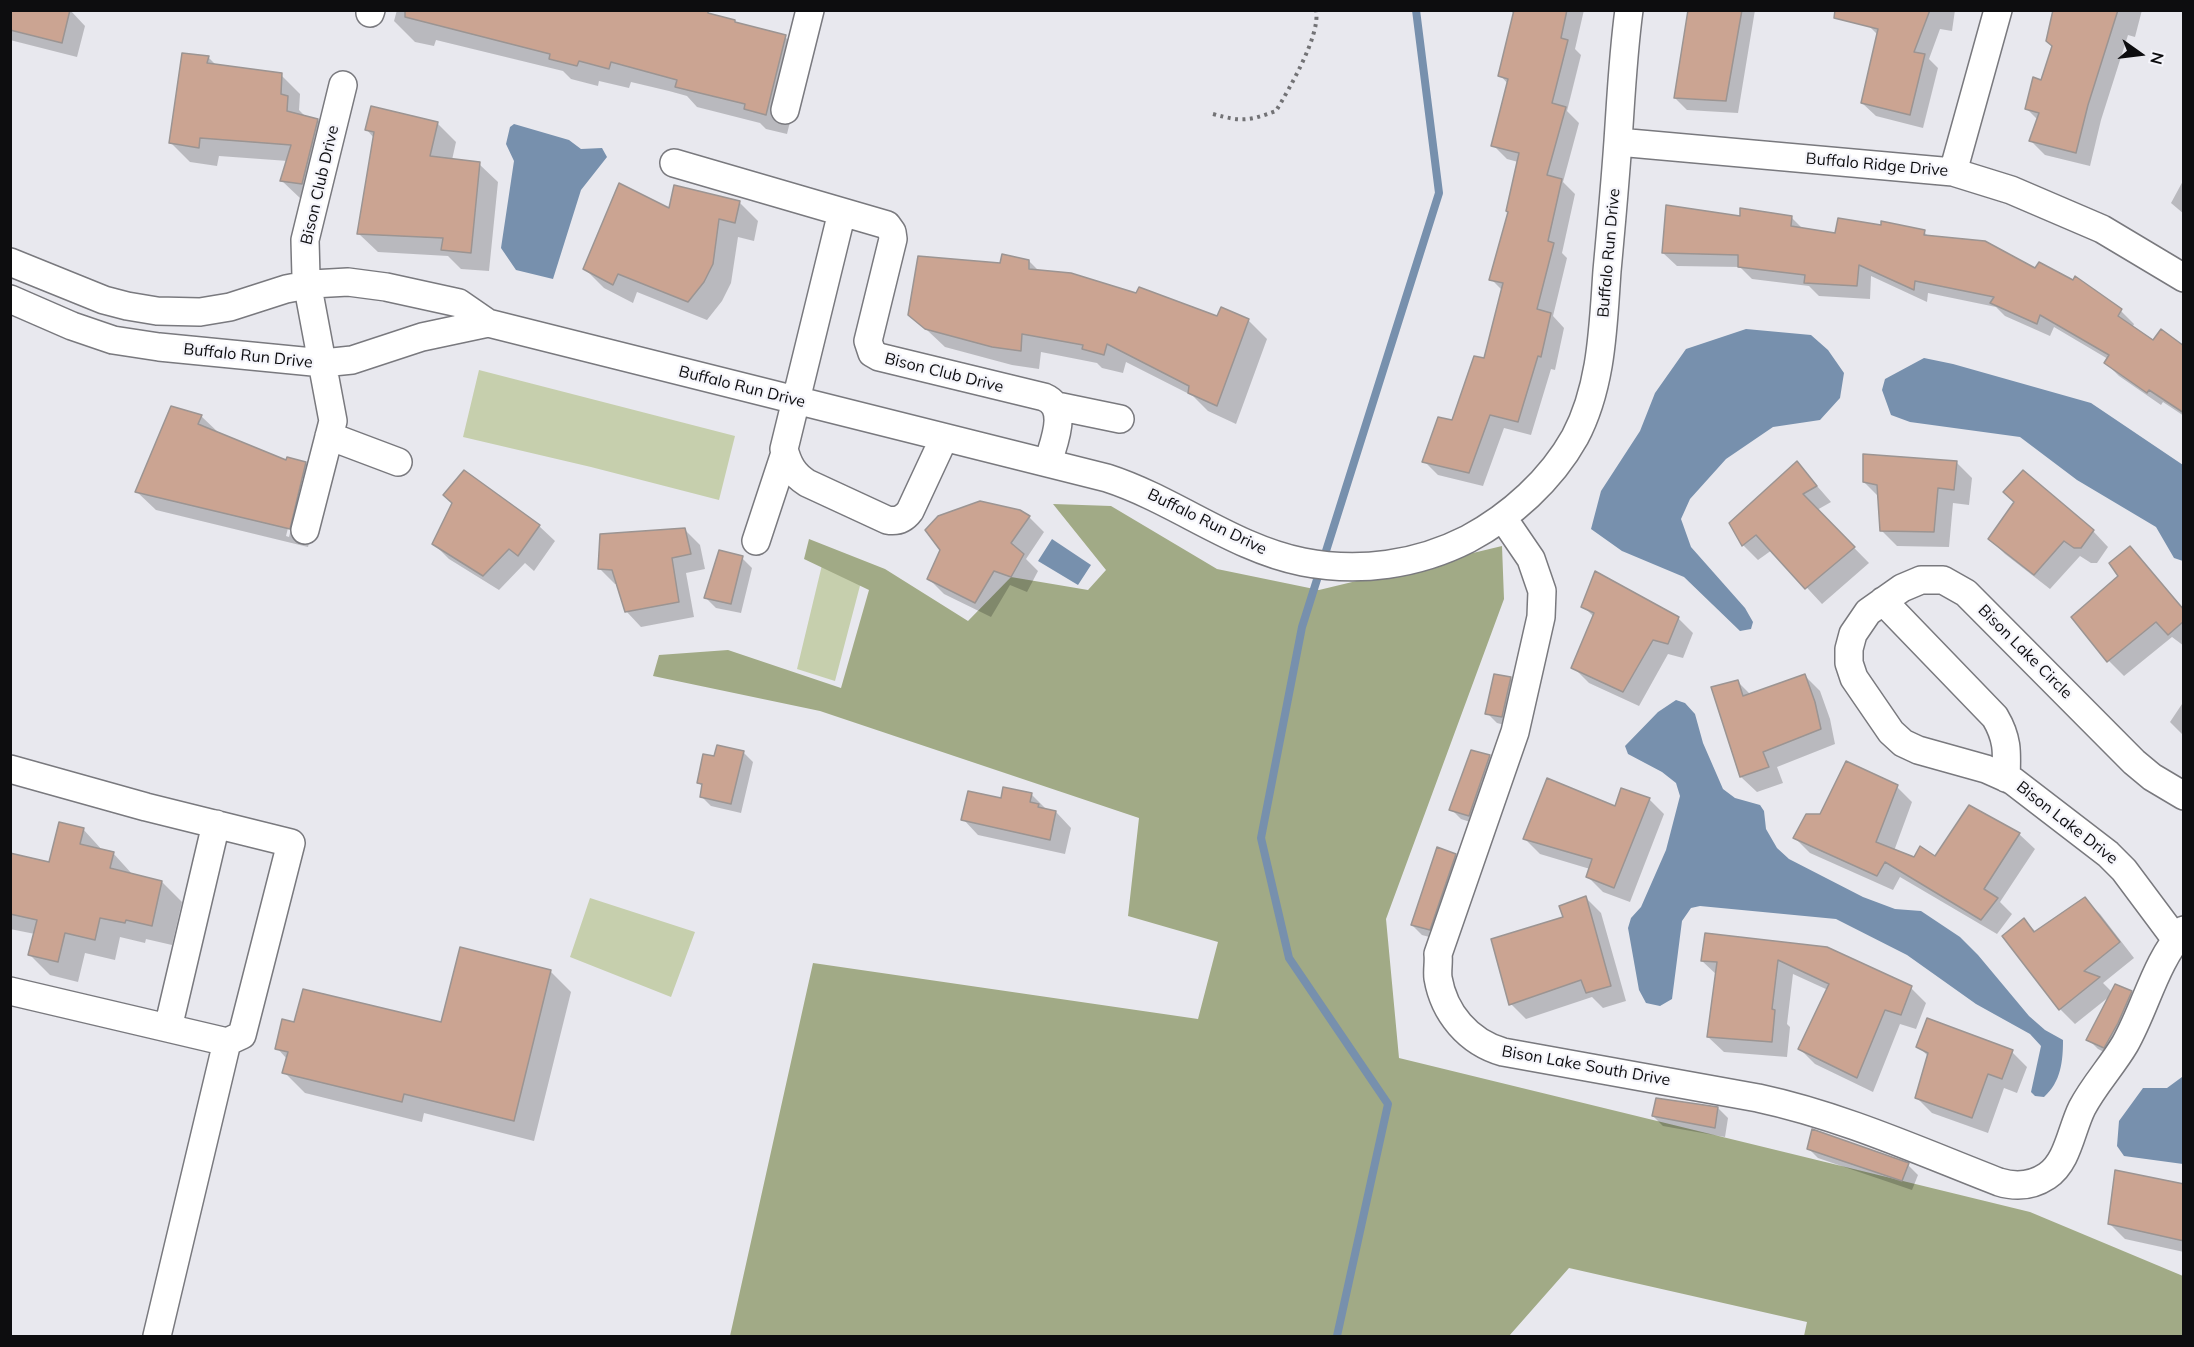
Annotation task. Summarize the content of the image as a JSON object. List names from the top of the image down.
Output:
{
  "streets": {
    "street": [
      "Buffalo Ridge Drive",
      "Bison Club Drive",
      "Buffalo Run Drive",
      "Bison Lake Circle",
      "Bison Lake Drive",
      "Bison Lake South Drive"
    ]
  },
  "crossings": [
    ["Buffalo Ridge Drive", "Buffalo Run Drive"],
    ["Bison Club Drive", "Buffalo Run Drive"],
    ["Buffalo Run Drive", "Bison Lake South Drive"],
    ["Bison Lake Circle", "Bison Lake Drive"],
    ["Bison Lake Drive", "Bison Lake South Drive"]
  ],
  "north": "right"
}
